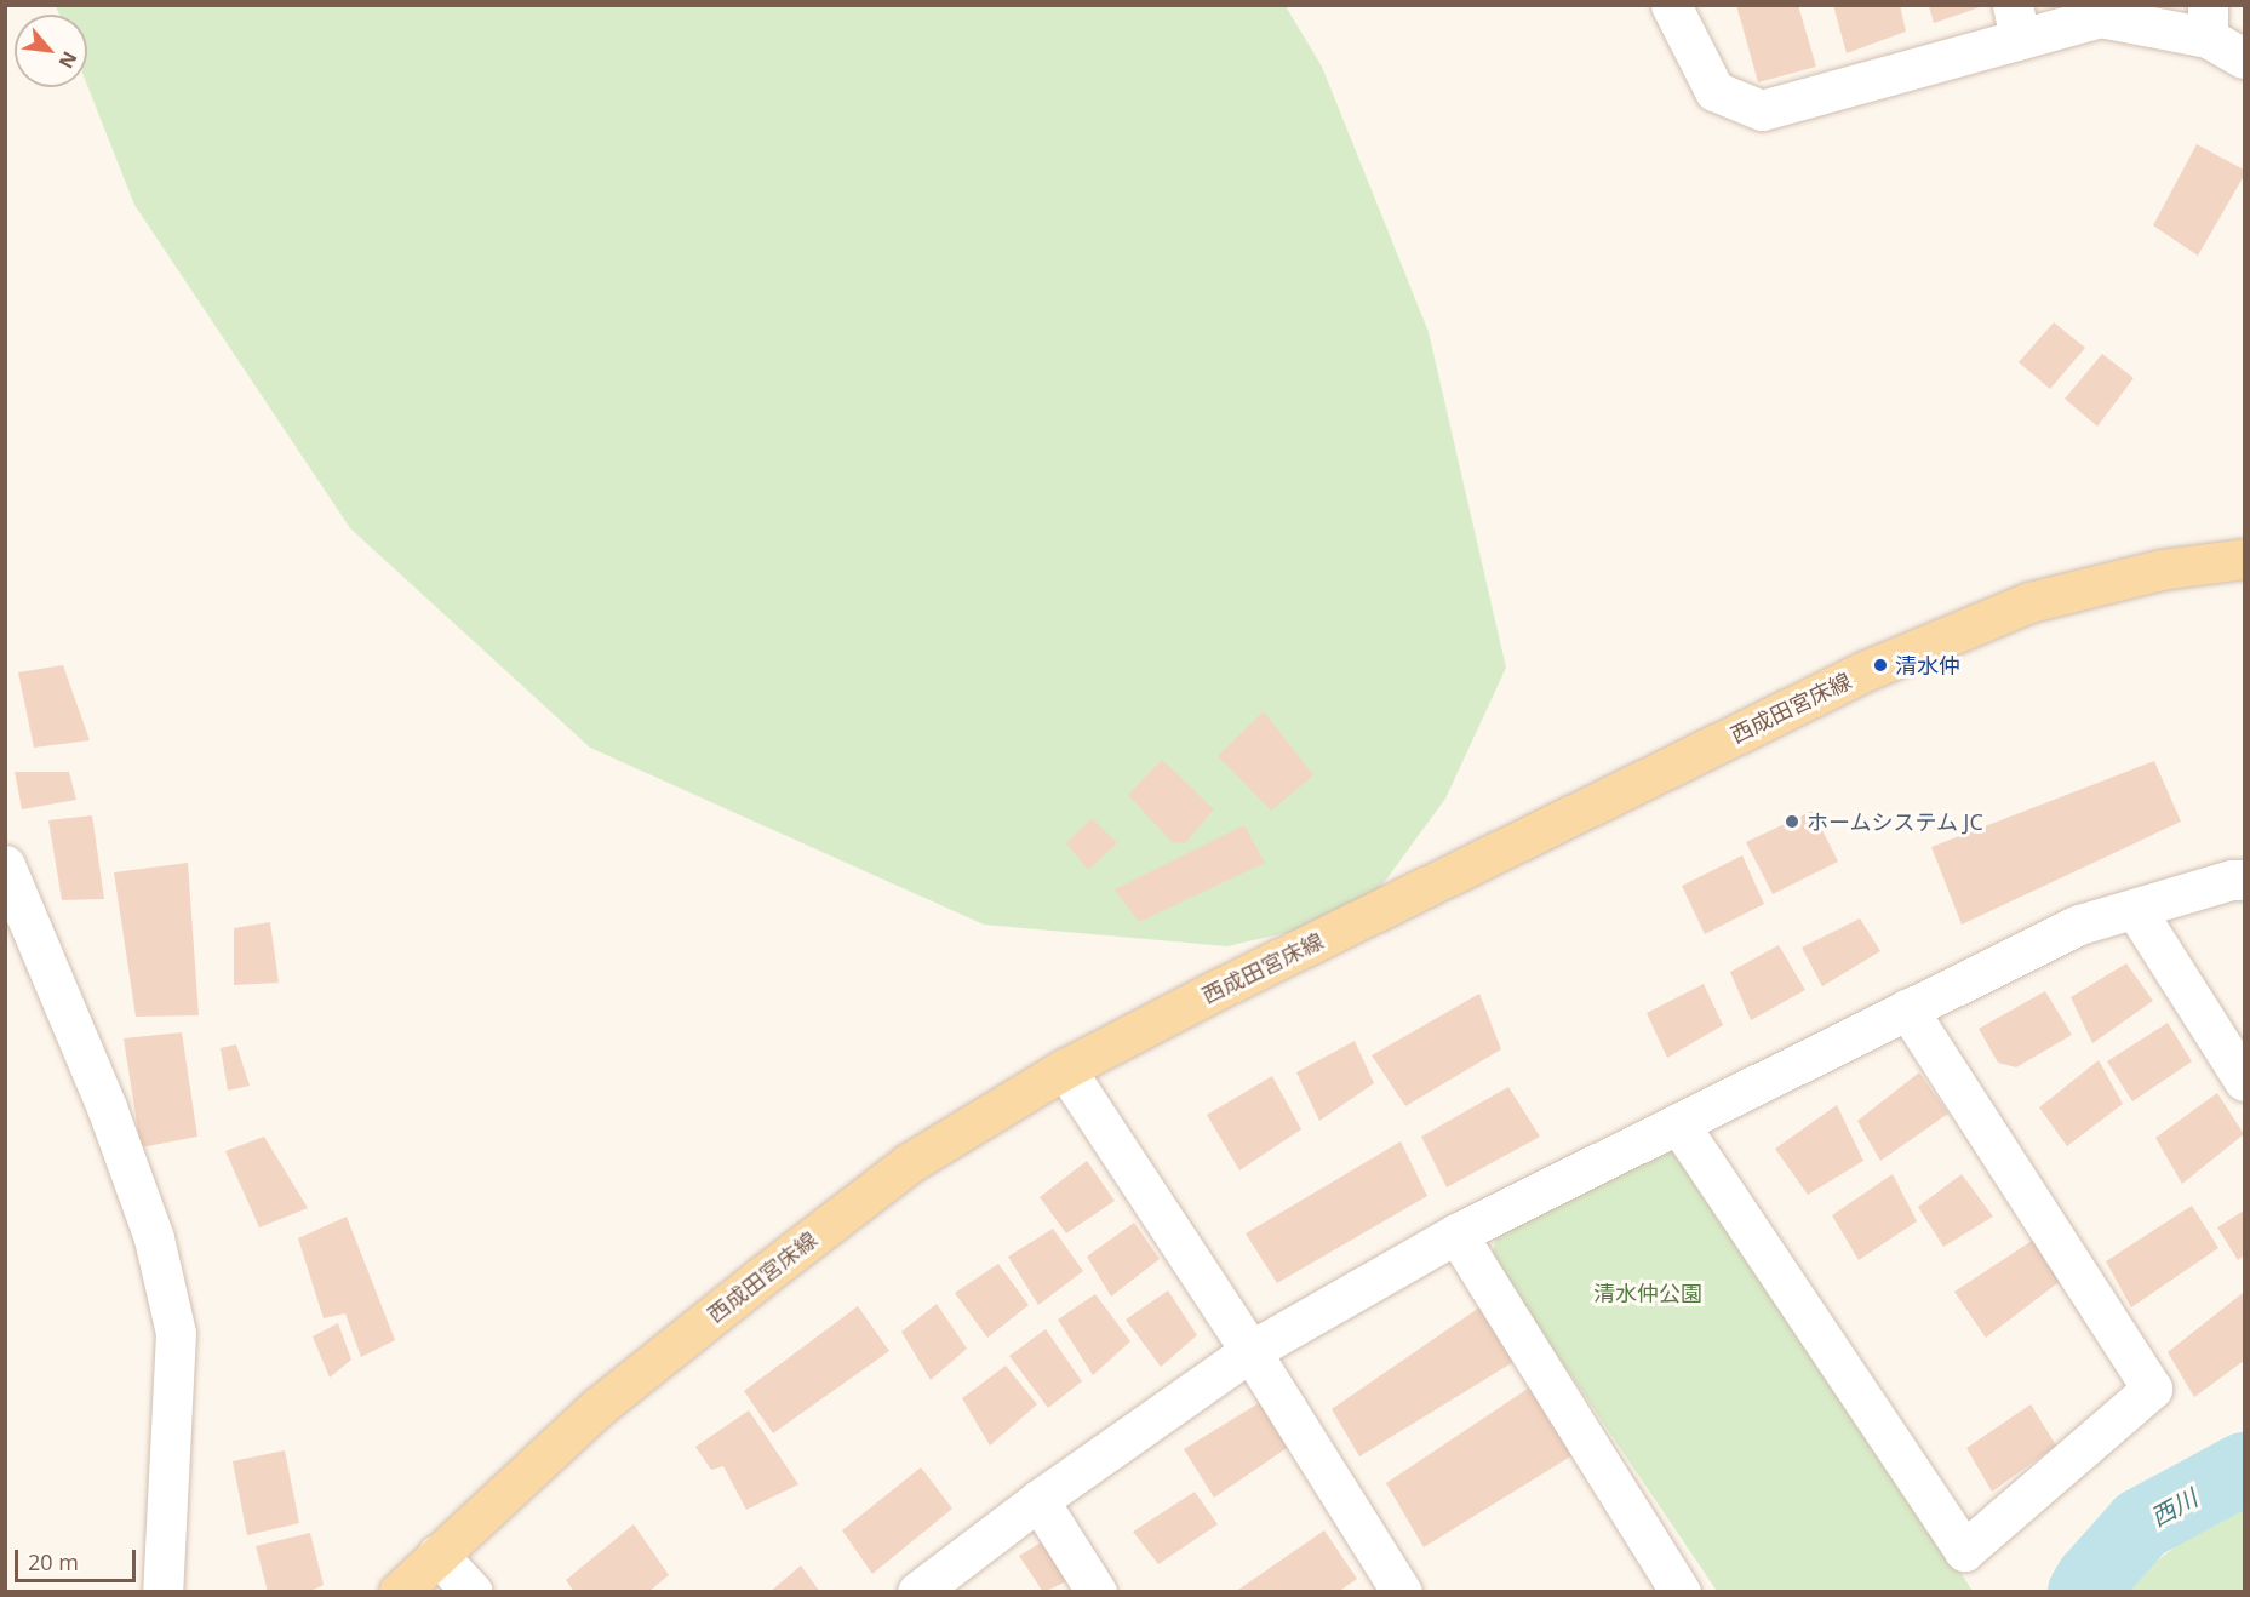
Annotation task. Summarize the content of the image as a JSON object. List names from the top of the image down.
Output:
{
  "streets": {
    "main road": ["西成田宮床線"]
  },
  "water": ["西川"],
  "parks": ["清水仲公園"],
  "places": ["清水仲", "ホームシステム JC"],
  "scale_bar": "20 m",
  "north": "bottom right"
}
